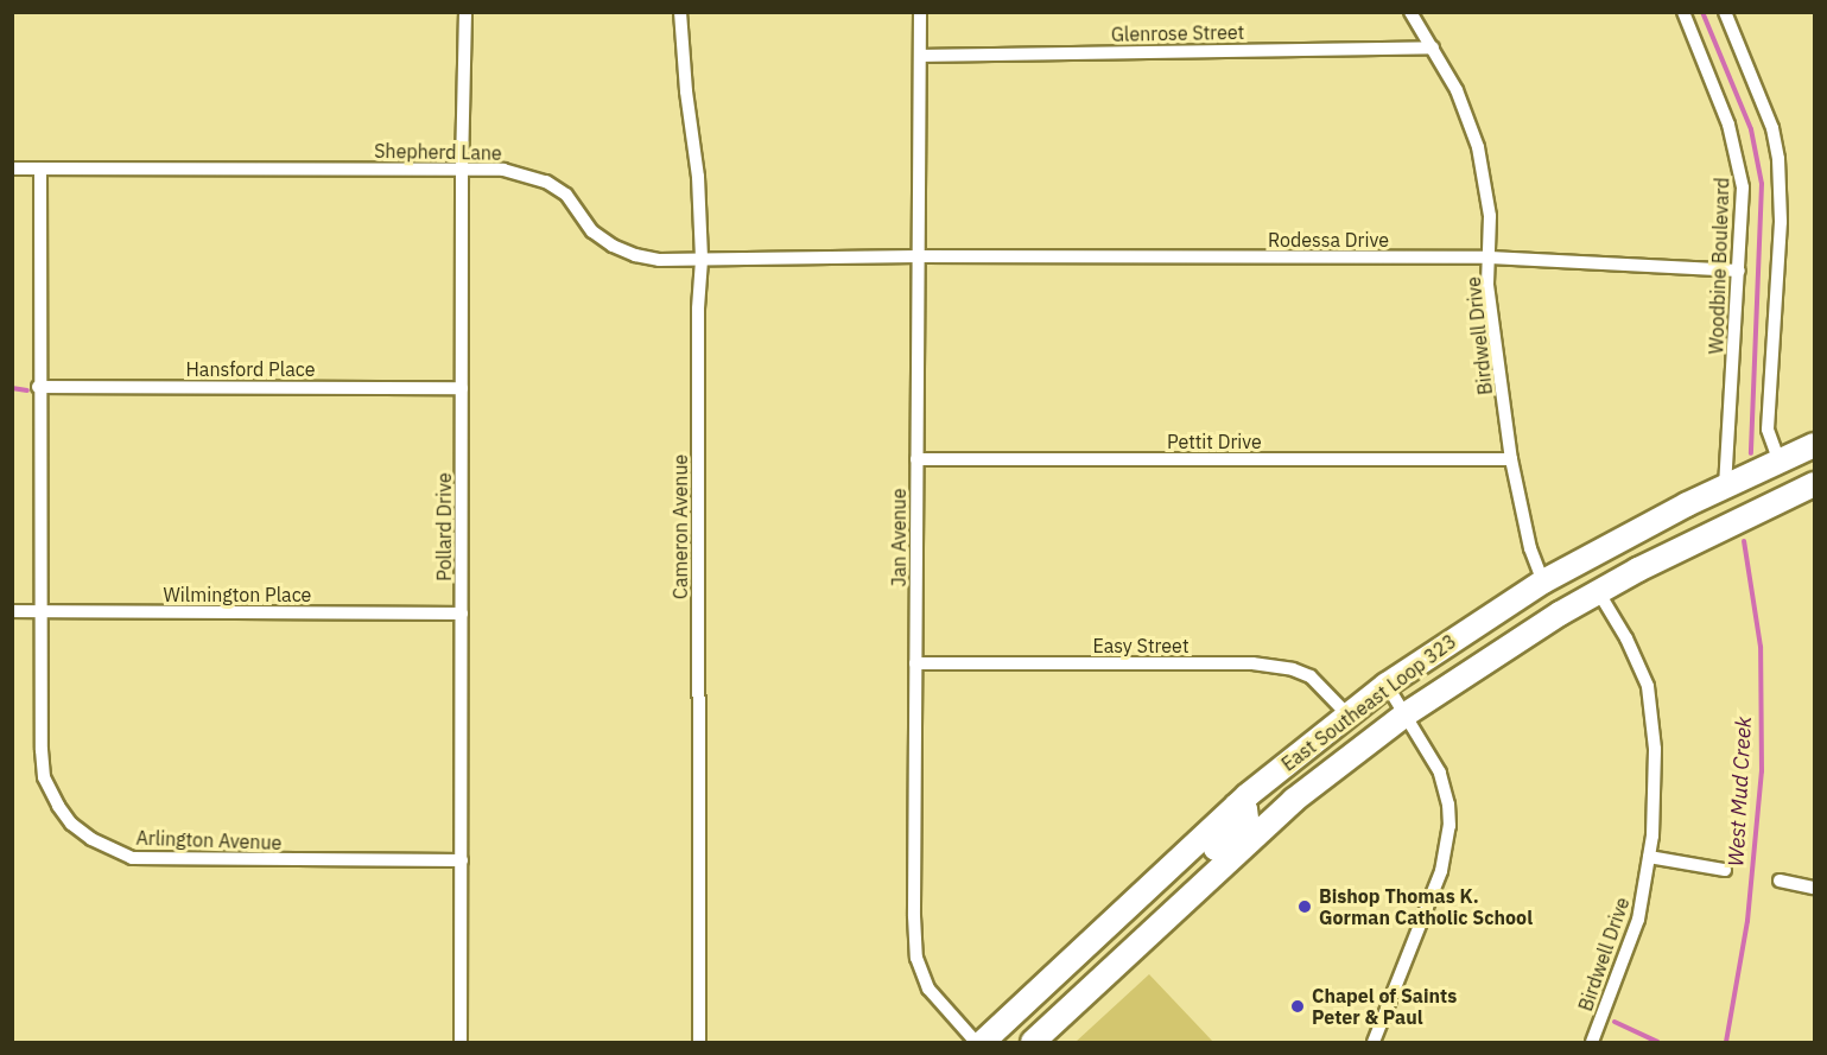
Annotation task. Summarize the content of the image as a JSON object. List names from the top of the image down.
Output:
{
  "streets": {
    "highway": ["East Southeast Loop 323"],
    "street": [
      "Glenrose Street",
      "Shepherd Lane",
      "Rodessa Drive",
      "Woodbine Boulevard",
      "Birdwell Drive",
      "Hansford Place",
      "Pettit Drive",
      "Pollard Drive",
      "Cameron Avenue",
      "Jan Avenue",
      "Wilmington Place",
      "Easy Street",
      "Arlington Avenue"
    ]
  },
  "crossings": [
    ["Glenrose Street", "Birdwell Drive"],
    ["Glenrose Street", "Jan Avenue"],
    ["Shepherd Lane", "Rodessa Drive"],
    ["Shepherd Lane", "Pollard Drive"],
    ["Shepherd Lane", "Cameron Avenue"],
    ["Shepherd Lane", "Jan Avenue"],
    ["Shepherd Lane", "Arlington Avenue"],
    ["Rodessa Drive", "Woodbine Boulevard"],
    ["Rodessa Drive", "Birdwell Drive"],
    ["Rodessa Drive", "Jan Avenue"],
    ["Woodbine Boulevard", "East Southeast Loop 323"],
    ["Birdwell Drive", "Pettit Drive"],
    ["Birdwell Drive", "East Southeast Loop 323"],
    ["Hansford Place", "Pollard Drive"],
    ["Hansford Place", "Arlington Avenue"],
    ["Pettit Drive", "Jan Avenue"],
    ["Pollard Drive", "Wilmington Place"],
    ["Pollard Drive", "Arlington Avenue"],
    ["Jan Avenue", "Easy Street"],
    ["Wilmington Place", "Arlington Avenue"],
    ["Easy Street", "East Southeast Loop 323"]
  ],
  "water": ["West Mud Creek"],
  "places": ["Bishop Thomas K. Gorman Catholic School", "Chapel of Saints Peter & Paul"]
}
